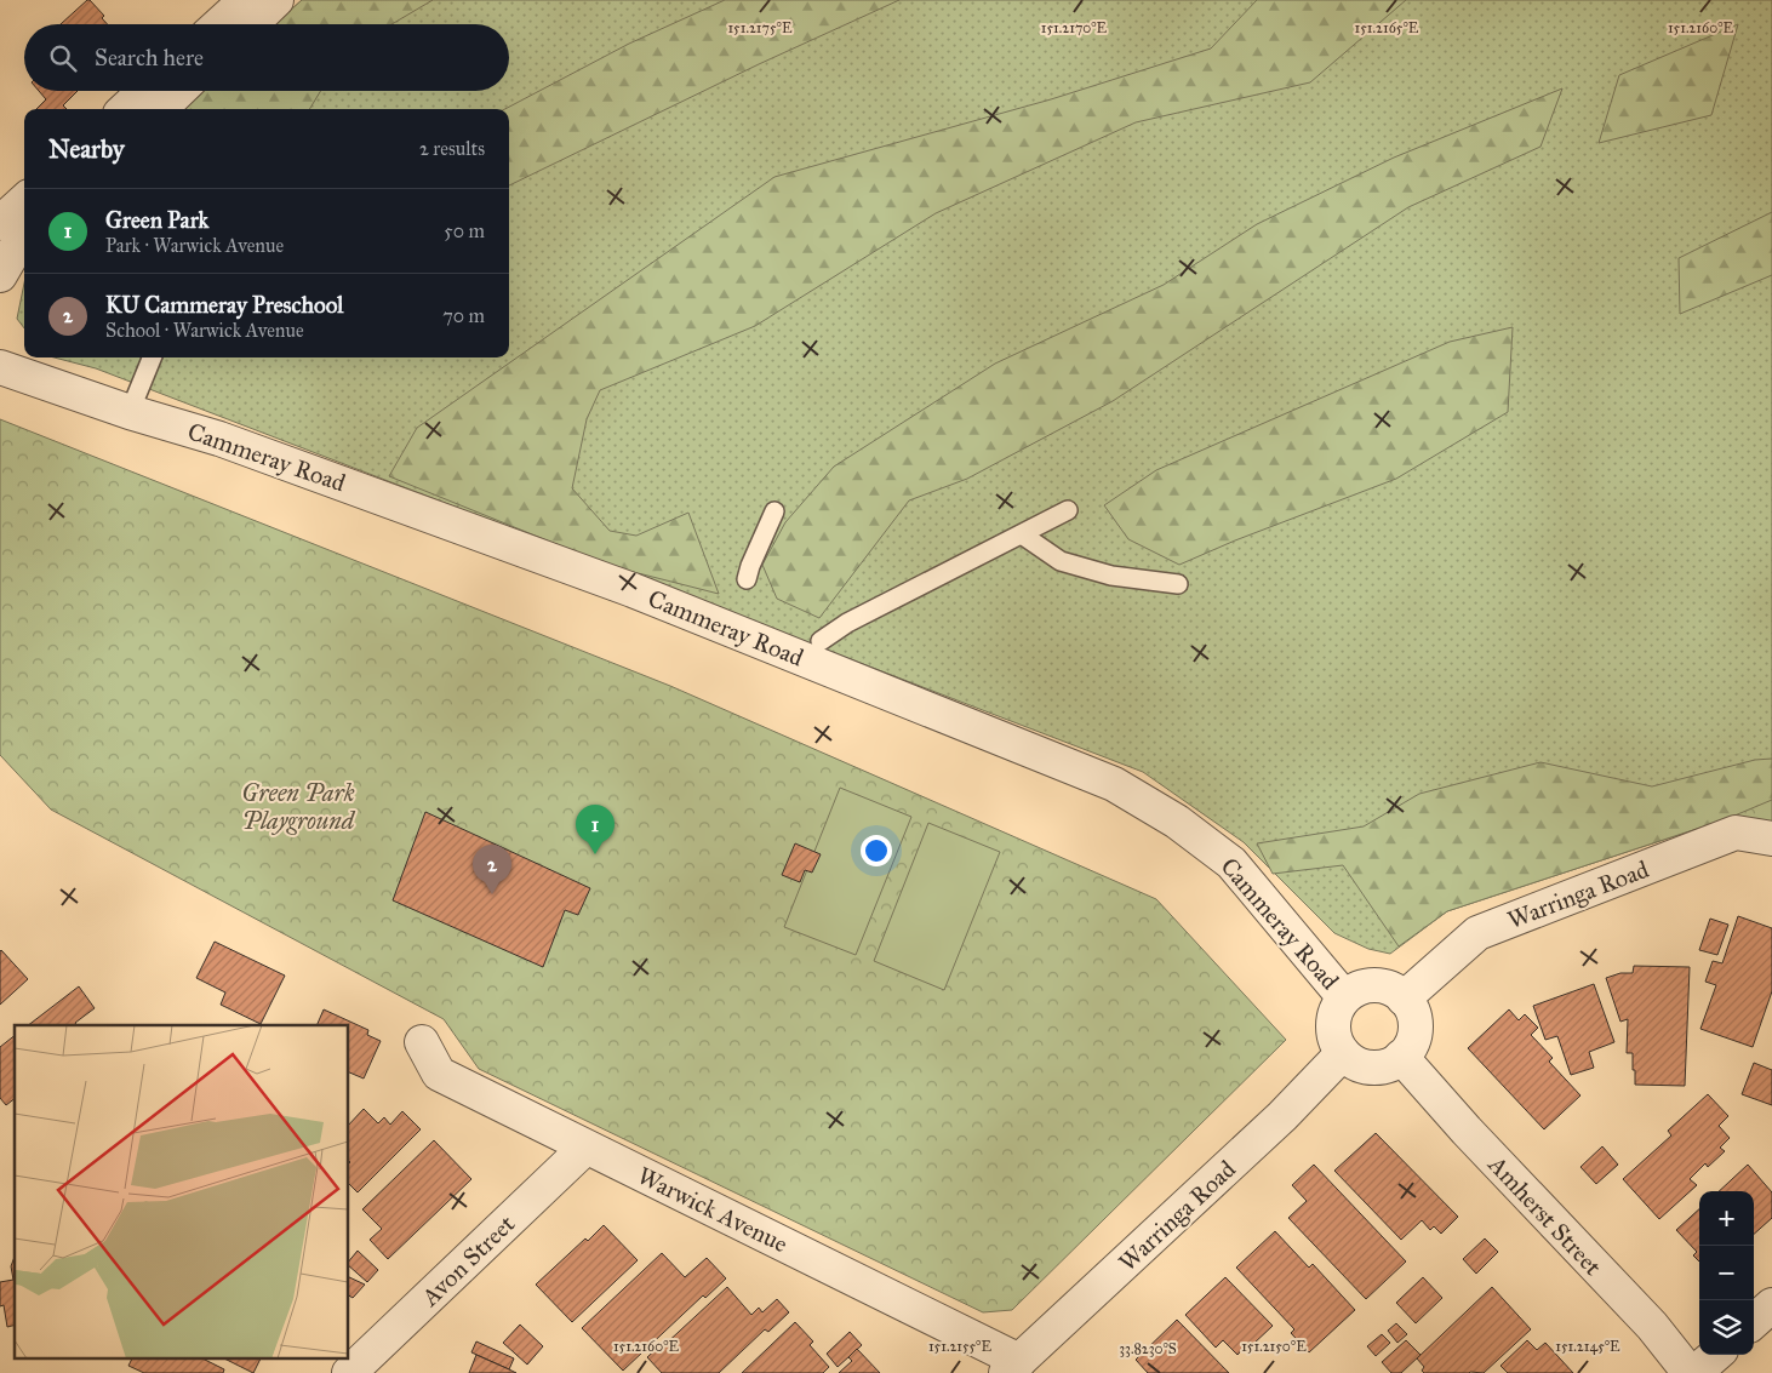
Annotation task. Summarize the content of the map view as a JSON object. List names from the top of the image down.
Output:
{
  "streets": {
    "street": [
      "Cammeray Road",
      "Warringa Road",
      "Warwick Avenue",
      "Amherst Street",
      "Avon Street"
    ]
  },
  "crossings": [
    ["Cammeray Road", "Warringa Road"],
    ["Cammeray Road", "Amherst Street"],
    ["Warringa Road", "Warwick Avenue"],
    ["Warringa Road", "Amherst Street"],
    ["Warwick Avenue", "Avon Street"]
  ],
  "parks": ["Green Park Playground"],
  "page": {
    "search": "Search here",
    "heading": ["Nearby", "2 results"],
    "list": [
      {
        "mark": "1",
        "name": "Green Park",
        "note": "Park · Warwick Avenue",
        "value": "50 m"
      },
      {
        "mark": "2",
        "name": "KU Cammeray Preschool",
        "note": "School · Warwick Avenue",
        "value": "70 m"
      }
    ],
    "pins": ["1", "2"],
    "map_buttons": ["+", "−"]
  },
  "coordinates": [
    "151.2175°E",
    "151.2170°E",
    "151.2165°E",
    "151.2160°E",
    "151.2155°E",
    "151.2150°E",
    "151.2145°E",
    "33.8230°S"
  ]
}
